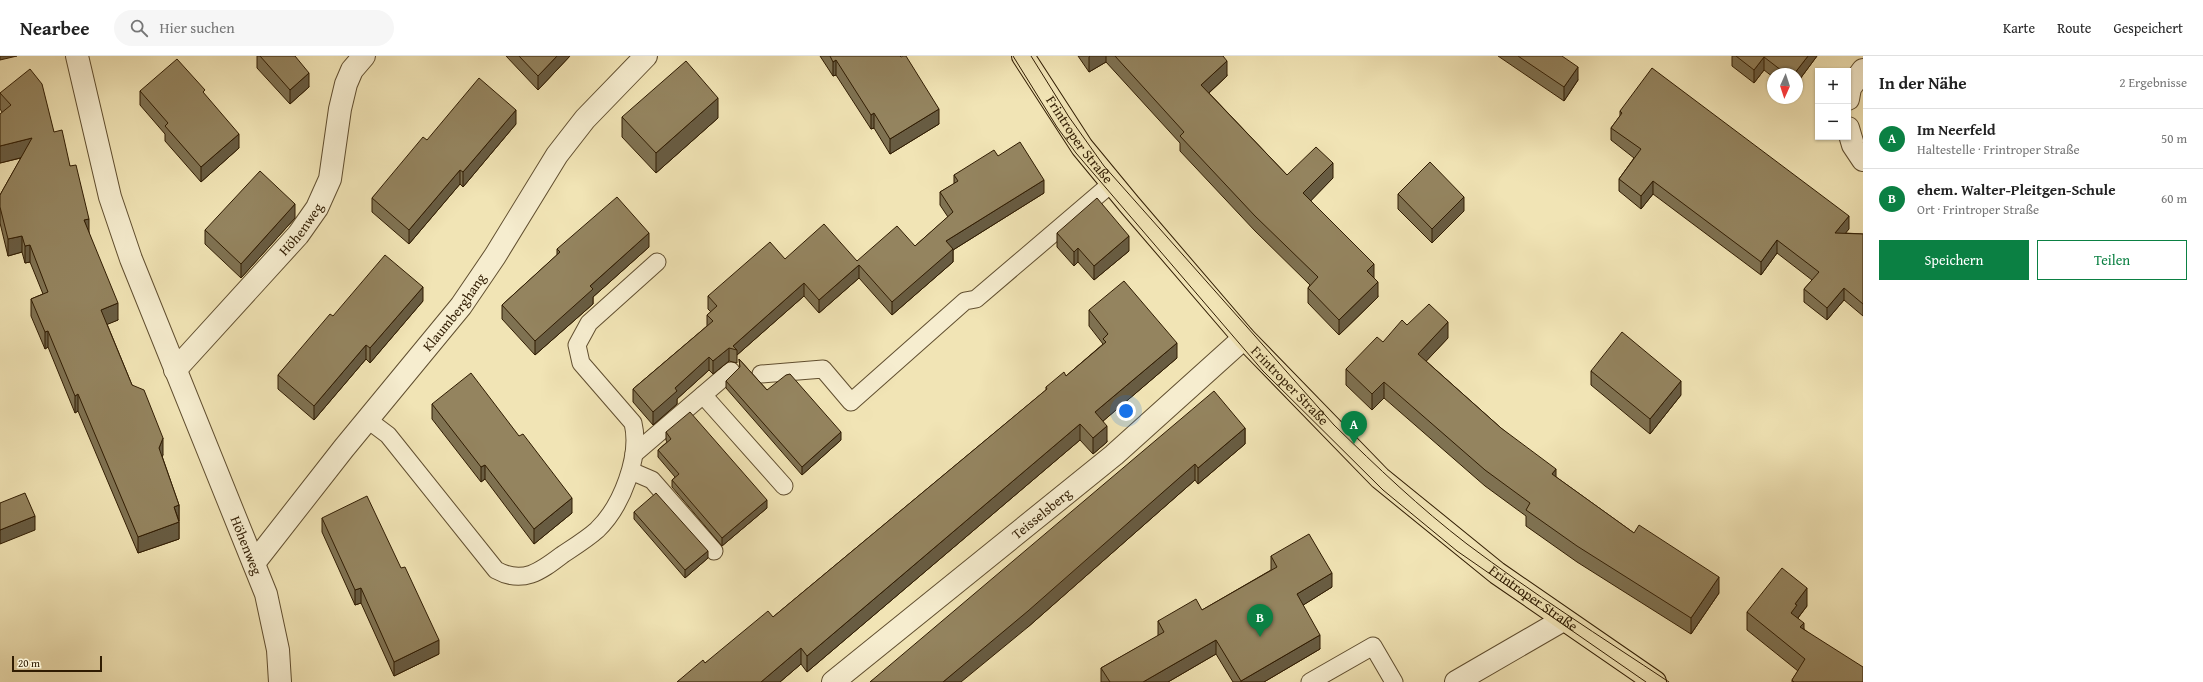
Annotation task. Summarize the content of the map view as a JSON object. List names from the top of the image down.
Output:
{
  "streets": {
    "main road": ["Frintroper Straße"],
    "street": ["Höhenweg", "Klaumberghang", "Teisselsberg"]
  },
  "crossings": [
    ["Frintroper Straße", "Teisselsberg"],
    ["Höhenweg", "Klaumberghang"]
  ],
  "scale_bar": "20 m",
  "north": "bottom",
  "page": {
    "header": "Nearbee",
    "search": "Hier suchen",
    "nav": ["Karte", "Route", "Gespeichert"],
    "heading": ["In der Nähe", "2 Ergebnisse"],
    "map_buttons": ["+", "−"],
    "list": [
      {
        "mark": "A",
        "name": "Im Neerfeld",
        "note": "Haltestelle · Frintroper Straße",
        "value": "50 m"
      },
      {
        "mark": "B",
        "name": "ehem. Walter-Pleitgen-Schule",
        "note": "Ort · Frintroper Straße",
        "value": "60 m"
      }
    ],
    "buttons": ["Speichern", "Teilen"],
    "pins": ["A", "B"],
    "scale": "20 m"
  }
}
